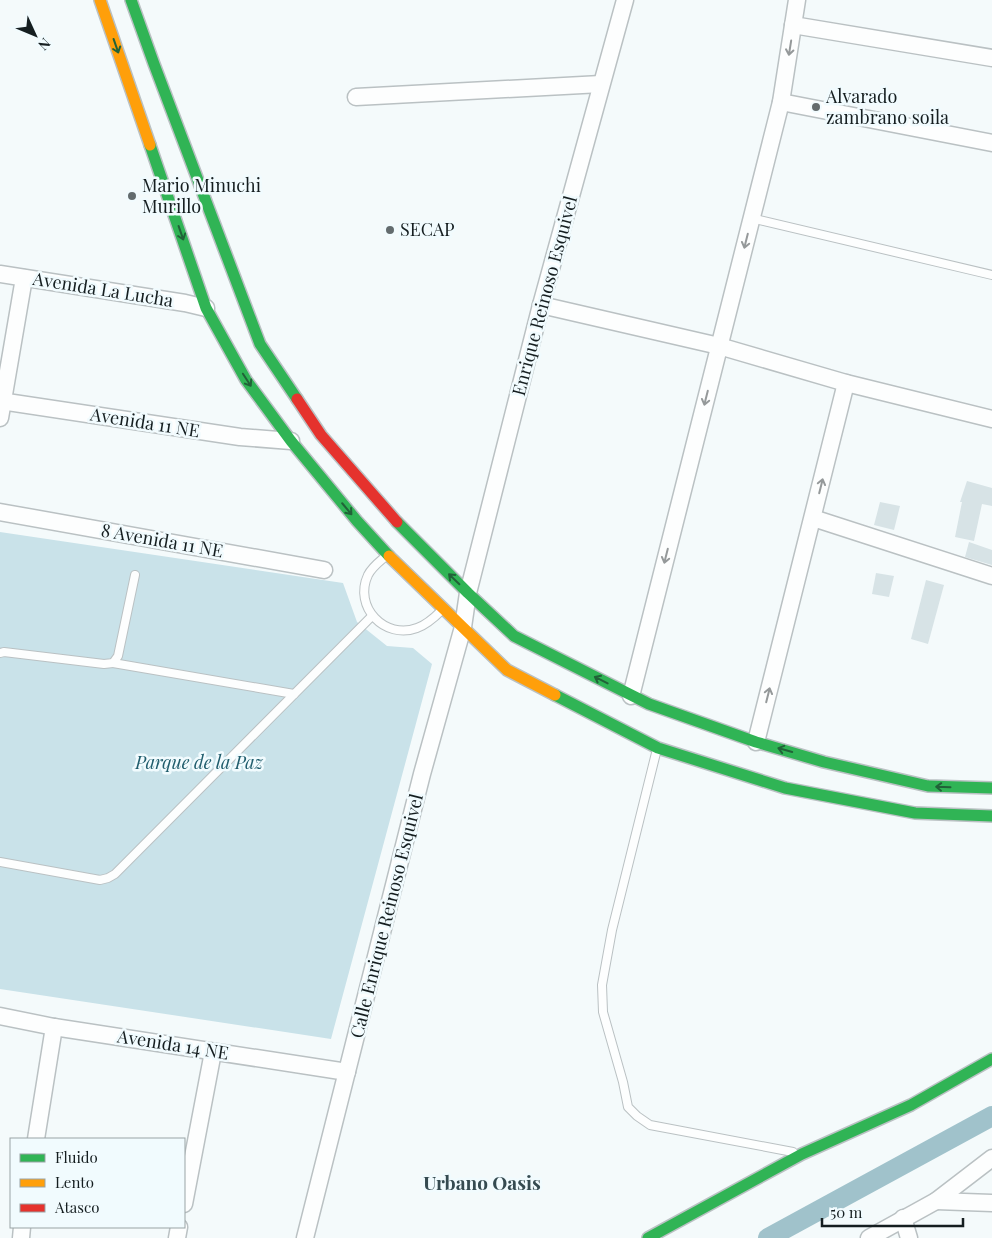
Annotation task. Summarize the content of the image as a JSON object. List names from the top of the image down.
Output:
{
  "streets": {
    "street": [
      "Avenida La Lucha",
      "Enrique Reinoso Esquivel",
      "Avenida 11 NE",
      "8 Avenida 11 NE",
      "Calle Enrique Reinoso Esquivel",
      "Avenida 14 NE"
    ]
  },
  "crossings": [
    ["Enrique Reinoso Esquivel", "Calle Enrique Reinoso Esquivel"],
    ["Calle Enrique Reinoso Esquivel", "Avenida 14 NE"]
  ],
  "districts": ["Urbano Oasis"],
  "parks": ["Parque de la Paz"],
  "places": ["Alvarado zambrano soila", "Mario Minuchi Murillo", "SECAP"],
  "legend": ["Fluido", "Lento", "Atasco"],
  "scale_bar": "50 m",
  "north": "bottom right"
}
